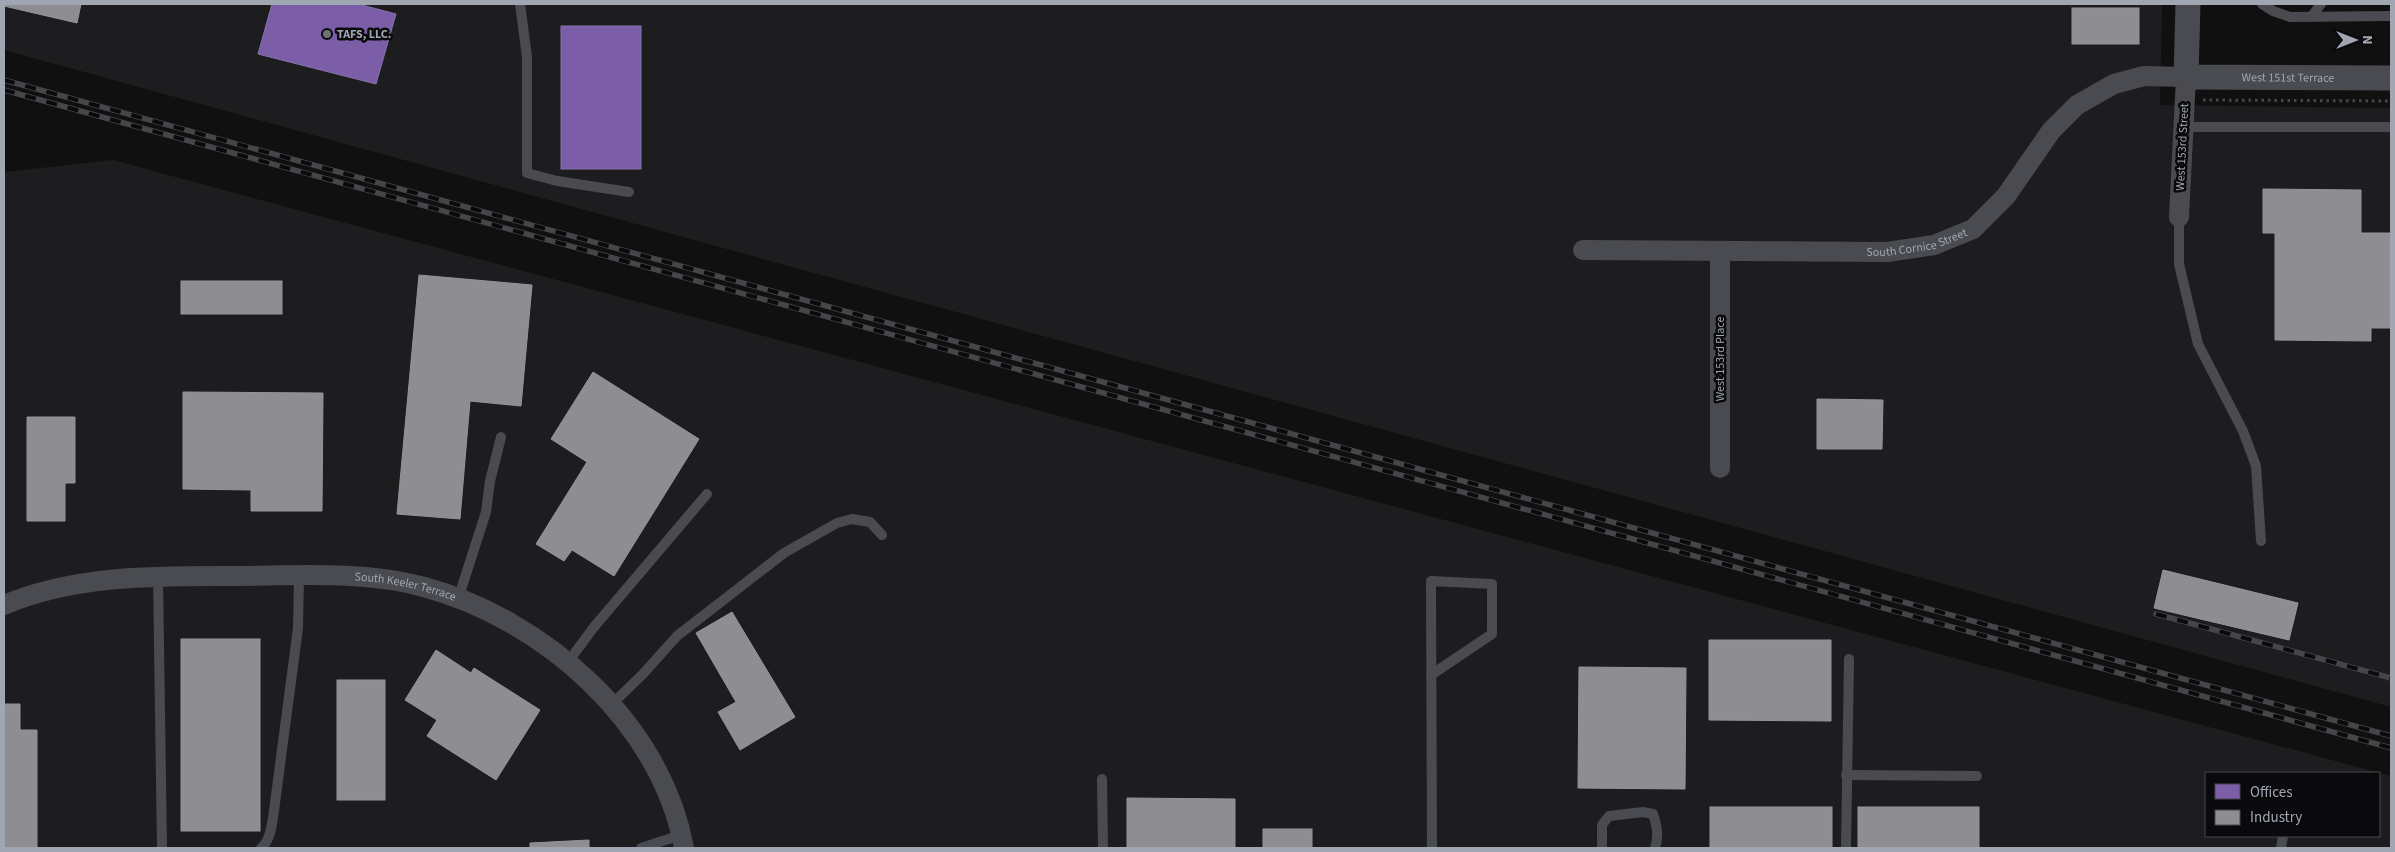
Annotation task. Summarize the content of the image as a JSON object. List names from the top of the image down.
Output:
{
  "streets": {
    "street": [
      "West 151st Terrace",
      "West 153rd Street",
      "South Cornice Street",
      "West 153rd Place",
      "South Keeler Terrace"
    ]
  },
  "crossings": [
    ["West 151st Terrace", "West 153rd Street"],
    ["West 151st Terrace", "South Cornice Street"],
    ["West 153rd Street", "South Cornice Street"],
    ["South Cornice Street", "West 153rd Place"]
  ],
  "places": ["TAFS, LLC."],
  "legend": ["Offices", "Industry"],
  "north": "right"
}
